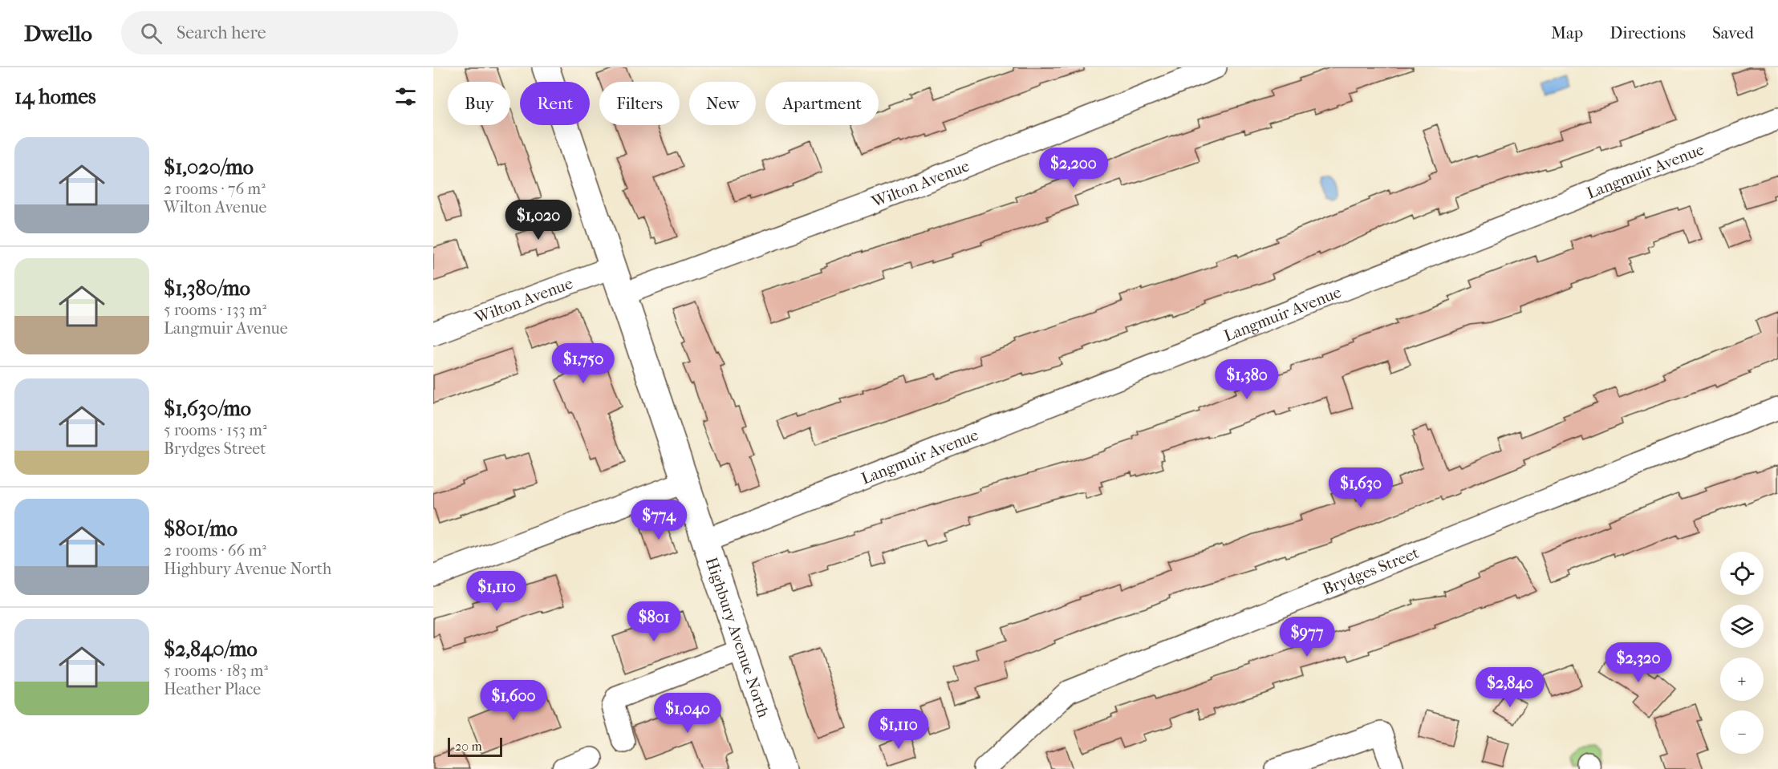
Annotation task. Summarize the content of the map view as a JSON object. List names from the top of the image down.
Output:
{
  "streets": {
    "main road": ["Highbury Avenue North"],
    "street": ["Langmuir Avenue", "Wilton Avenue", "Brydges Street"]
  },
  "crossings": [
    ["Langmuir Avenue", "Highbury Avenue North"],
    ["Wilton Avenue", "Highbury Avenue North"]
  ],
  "scale_bar": "20 m",
  "page": {
    "header": "Dwello",
    "search": "Search here",
    "nav": ["Map", "Directions", "Saved"],
    "heading": "14 homes",
    "chip": [
      "Buy",
      "Rent",
      "Filters",
      "New",
      "Apartment"
    ],
    "list": [
      {
        "name": "$1,020/mo",
        "note": "2 rooms · 76 m² · Wilton Avenue"
      },
      {
        "name": "$1,380/mo",
        "note": "5 rooms · 133 m² · Langmuir Avenue"
      },
      {
        "name": "$1,630/mo",
        "note": "5 rooms · 153 m² · Brydges Street"
      },
      {
        "name": "$801/mo",
        "note": "2 rooms · 66 m² · Highbury Avenue North"
      },
      {
        "name": "$2,840/mo",
        "note": "5 rooms · 183 m² · Heather Place"
      }
    ],
    "price": [
      "$2,200",
      "$1,020",
      "$1,750",
      "$1,380",
      "$1,630",
      "$774",
      "$1,110",
      "$801",
      "$977",
      "$2,320",
      "$2,840",
      "$1,600",
      "$1,040",
      "$1,110"
    ],
    "map_buttons": ["+", "−"],
    "scale": "20 m"
  }
}
